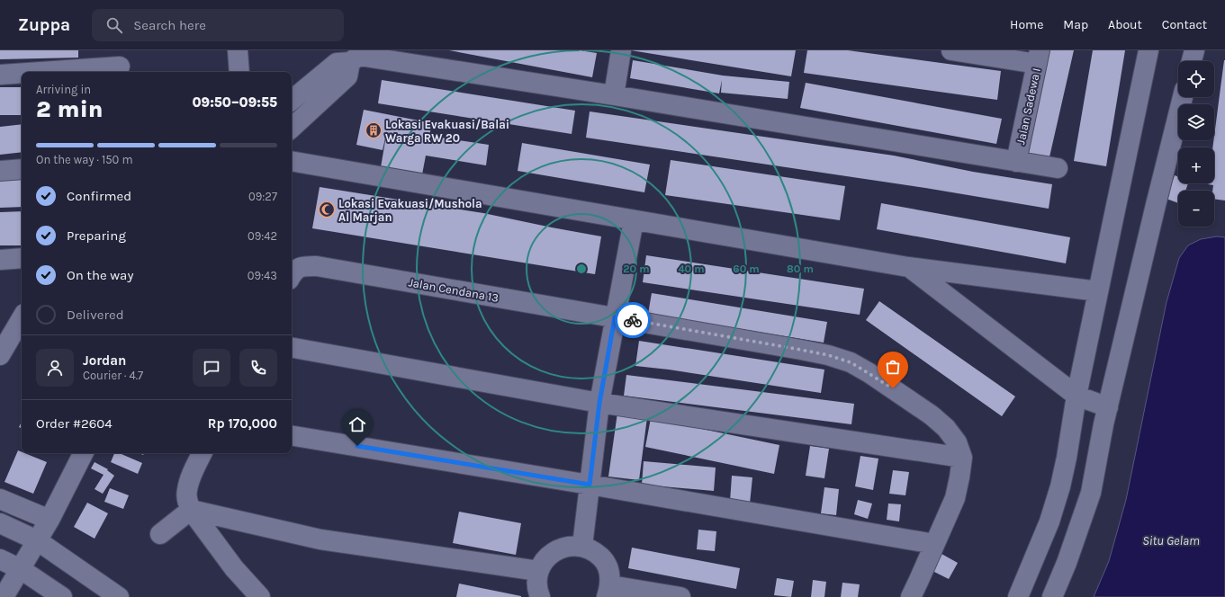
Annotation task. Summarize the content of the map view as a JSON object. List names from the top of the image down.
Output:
{
  "streets": {
    "street": ["Jalan Sadewa I", "Jalan Cendana 13"]
  },
  "water": ["Situ Gelam"],
  "places": {
    "building": ["Lokasi Evakuasi/Balai Warga RW 20"],
    "mosque": ["Lokasi Evakuasi/Mushola Al Marjan"]
  },
  "page": {
    "header": "Zuppa",
    "search": "Search here",
    "nav": [
      "Home",
      "Map",
      "About",
      "Contact"
    ],
    "map_buttons": ["+", "−"],
    "heading": ["2 min", "Arriving in", "09:50–09:55"],
    "panel": [
      "Jordan",
      "Courier · 4.7",
      "Order #2604",
      "Rp 170,000"
    ],
    "bar": "On the way · 150 m",
    "list": [
      ["Confirmed", "09:27"],
      ["Preparing", "09:42"],
      ["On the way", "09:43"],
      "Delivered"
    ]
  },
  "rings": [
    "20 m",
    "40 m",
    "60 m",
    "80 m"
  ]
}
